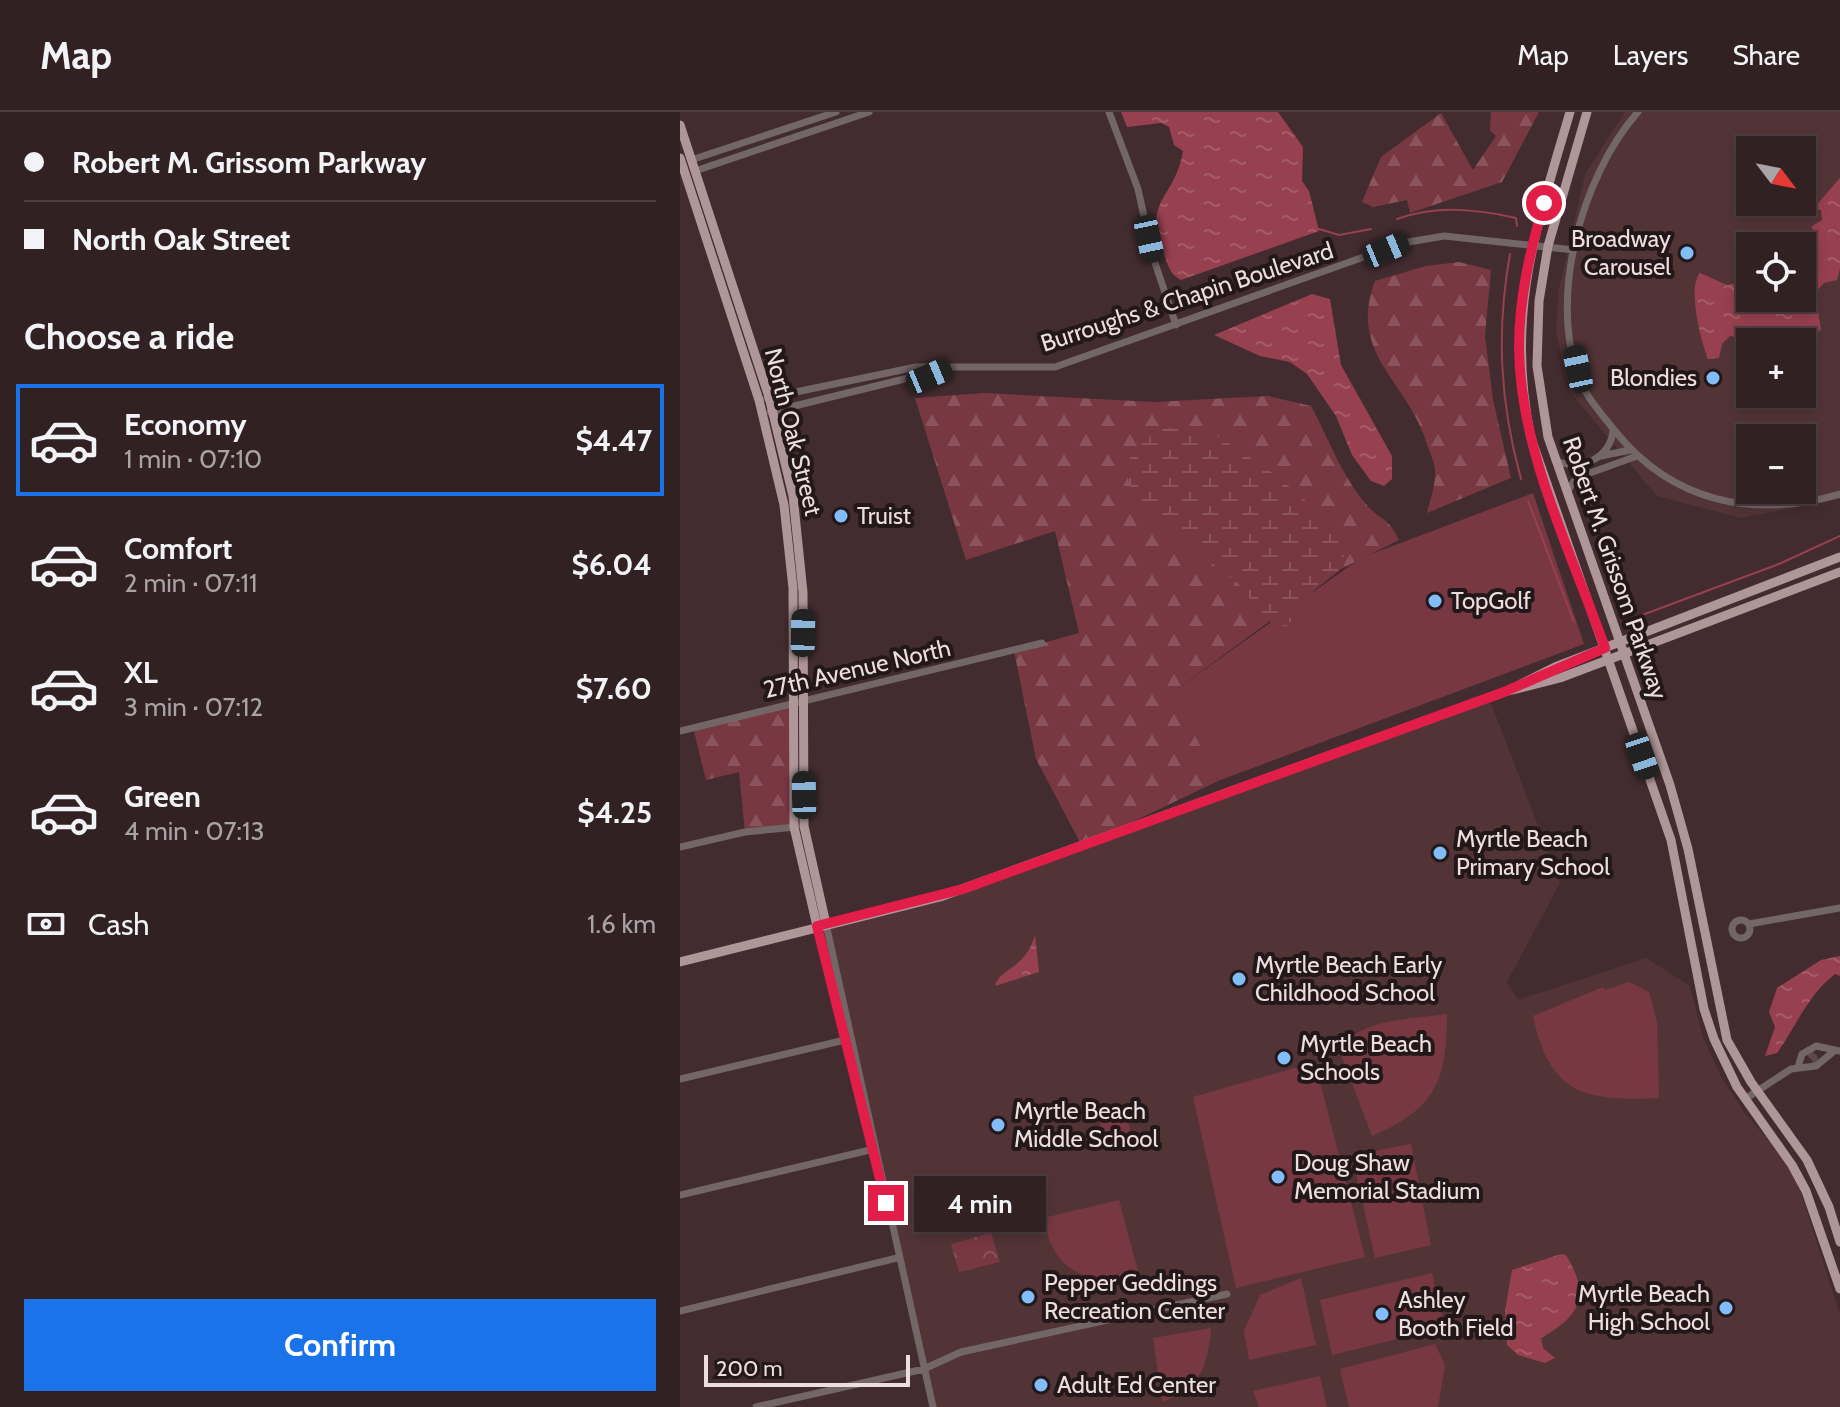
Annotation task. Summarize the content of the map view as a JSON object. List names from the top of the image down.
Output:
{
  "streets": {
    "main road": ["North Oak Street", "Robert M. Grissom Parkway"],
    "street": ["Burroughs & Chapin Boulevard", "27th Avenue North"]
  },
  "crossings": [
    ["Burroughs & Chapin Boulevard", "North Oak Street"],
    ["Burroughs & Chapin Boulevard", "Robert M. Grissom Parkway"],
    ["North Oak Street", "27th Avenue North"]
  ],
  "places": [
    "Broadway Carousel",
    "Blondies",
    "Truist",
    "TopGolf",
    "Myrtle Beach Primary School",
    "Myrtle Beach Early Childhood School",
    "Myrtle Beach Schools",
    "Myrtle Beach Middle School",
    "Doug Shaw Memorial Stadium",
    "Pepper Geddings Recreation Center",
    "Myrtle Beach High School",
    "Ashley Booth Field",
    "Adult Ed Center"
  ],
  "scale_bar": "200 m",
  "north": "bottom right",
  "page": {
    "header": "Map",
    "nav": ["Map", "Layers", "Share"],
    "banner": ["Robert M. Grissom Parkway", "North Oak Street"],
    "map_buttons": ["+", "−"],
    "heading": "Choose a ride",
    "list": [
      {
        "name": "Economy",
        "note": "1 min · 07:10",
        "value": "$4.47"
      },
      {
        "name": "Comfort",
        "note": "2 min · 07:11",
        "value": "$6.04"
      },
      {
        "name": "XL",
        "note": "3 min · 07:12",
        "value": "$7.60"
      },
      {
        "name": "Green",
        "note": "4 min · 07:13",
        "value": "$4.25"
      }
    ],
    "pay": ["Cash", "1.6 km"],
    "bubble": "4 min",
    "buttons": "Confirm",
    "scale": "200 m"
  }
}
